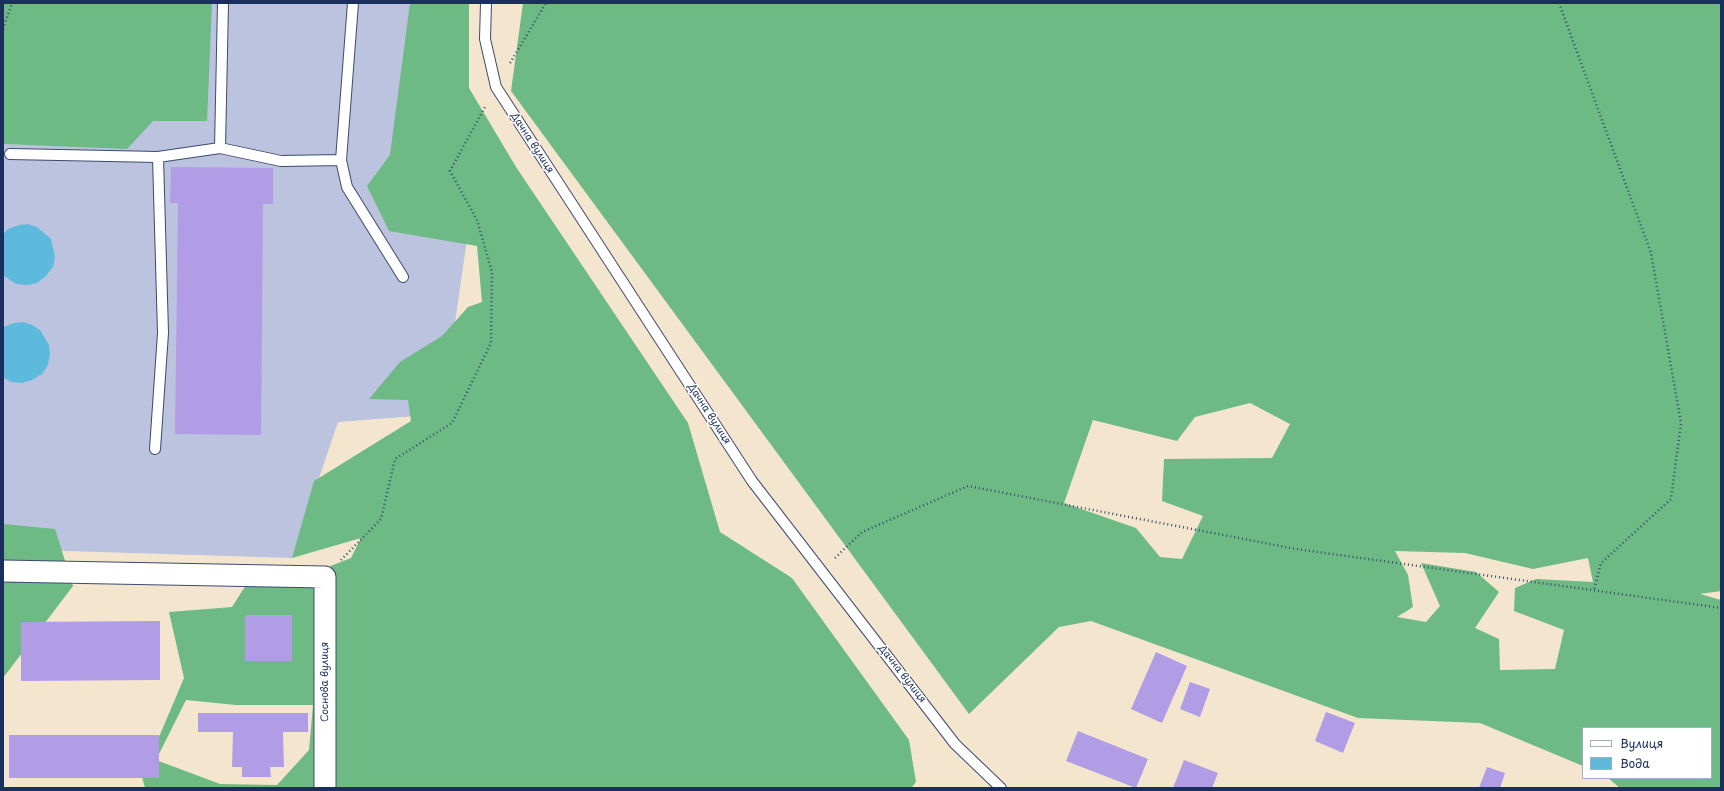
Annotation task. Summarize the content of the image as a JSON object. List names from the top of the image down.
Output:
{
  "streets": {
    "street": ["Соснова вулиця"],
    "lane": ["Дачна вулиця"]
  },
  "legend": ["Вулиця", "Вода"]
}
